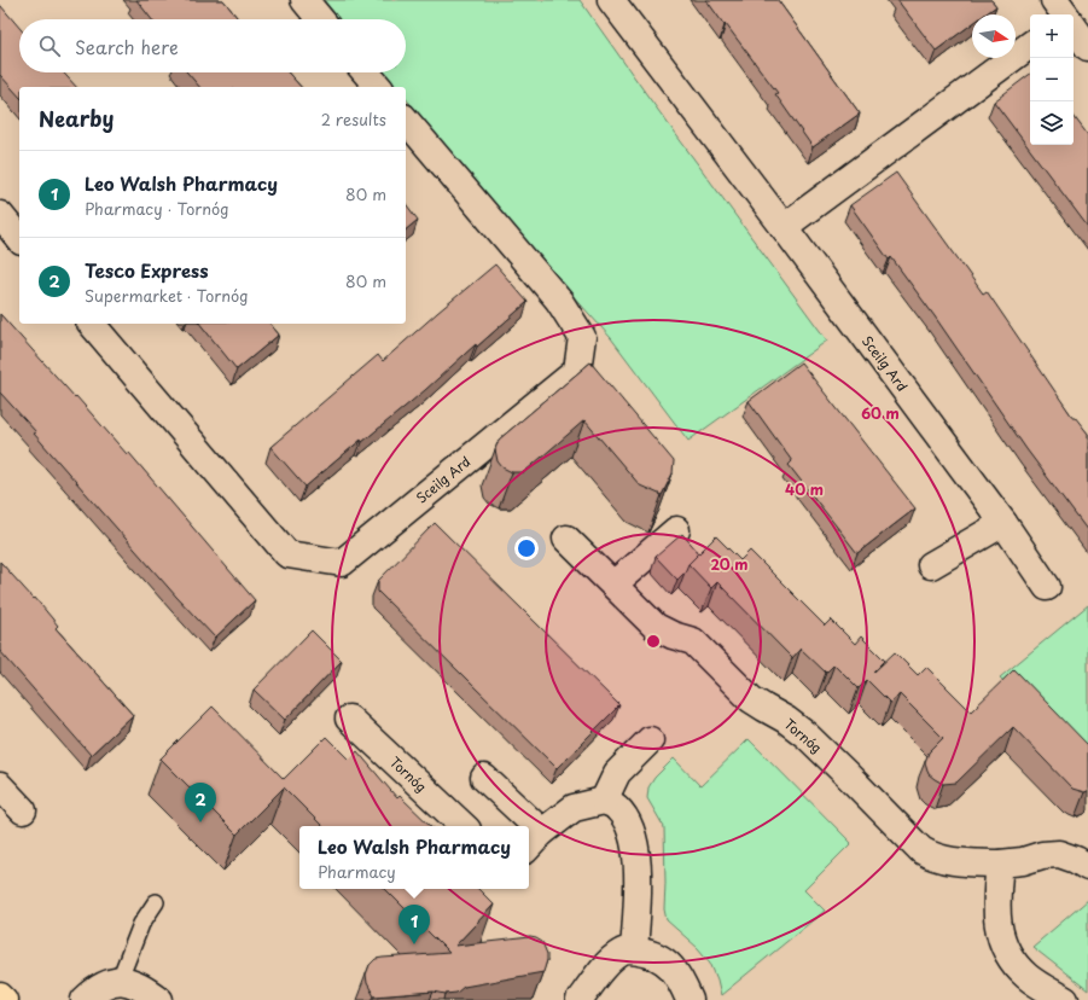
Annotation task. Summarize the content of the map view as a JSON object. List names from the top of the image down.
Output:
{
  "streets": {
    "street": ["Sceilg Ard", "Tornóg"]
  },
  "north": "right",
  "page": {
    "map_buttons": ["+", "−"],
    "search": "Search here",
    "heading": ["Nearby", "2 results"],
    "list": [
      {
        "mark": "1",
        "name": "Leo Walsh Pharmacy",
        "note": "Pharmacy · Tornóg",
        "value": "80 m"
      },
      {
        "mark": "2",
        "name": "Tesco Express",
        "note": "Supermarket · Tornóg",
        "value": "80 m"
      }
    ],
    "pins": ["2", "1"],
    "popup": ["Leo Walsh Pharmacy", "Pharmacy"]
  },
  "rings": ["60 m", "40 m", "20 m"]
}
